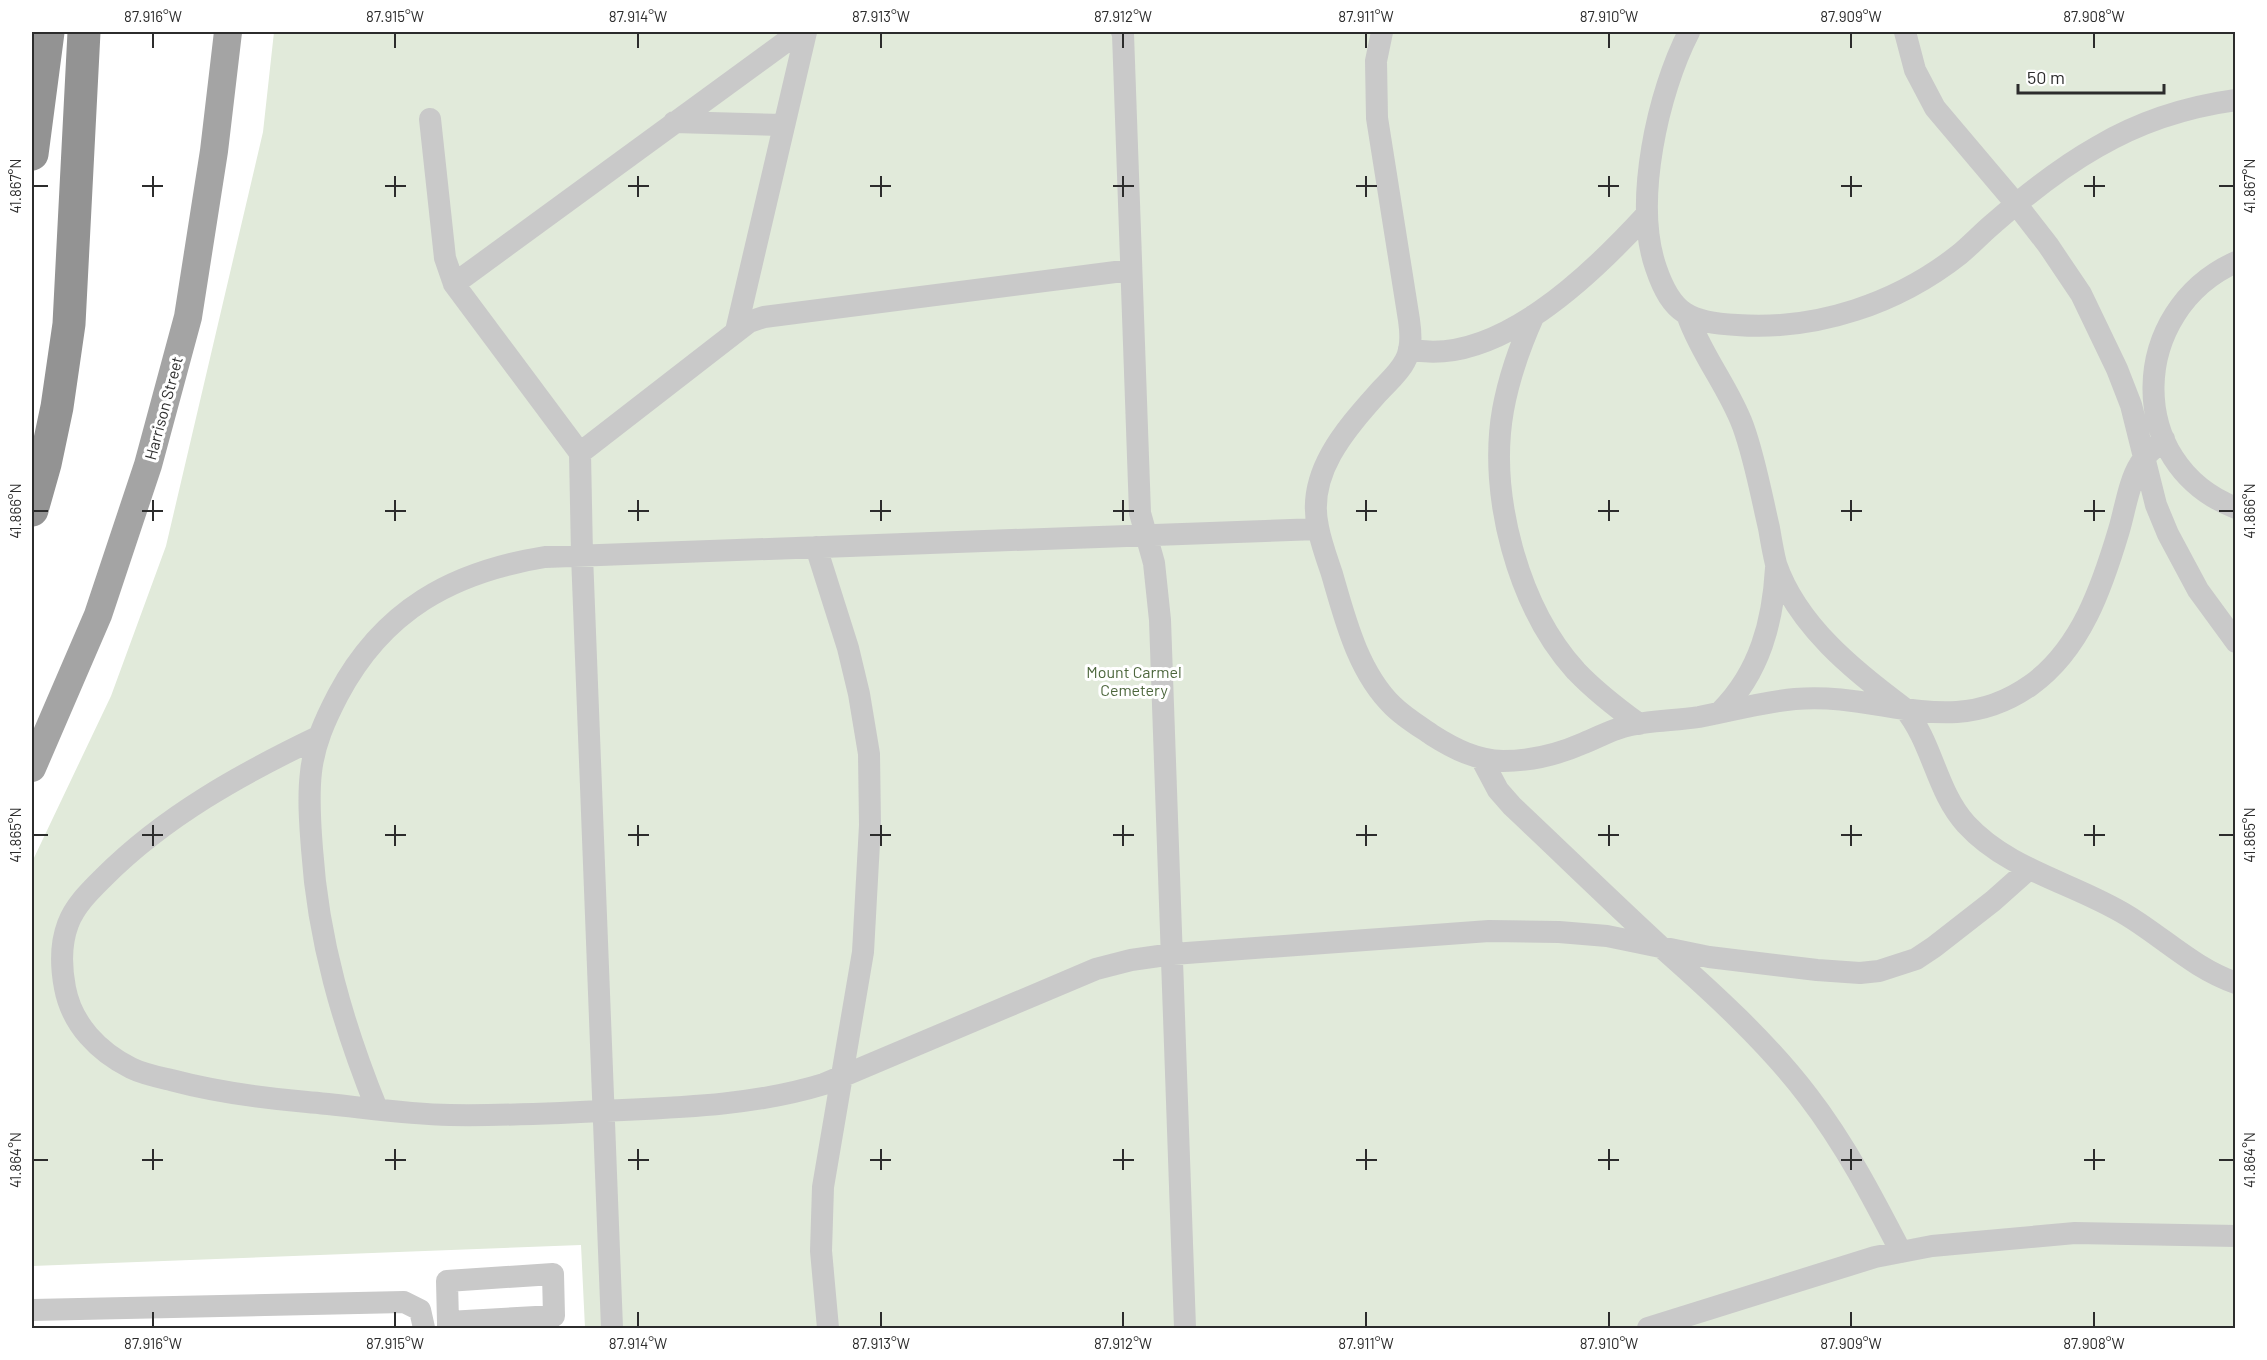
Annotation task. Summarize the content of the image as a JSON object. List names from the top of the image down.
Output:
{
  "streets": {
    "main road": ["Harrison Street"]
  },
  "parks": ["Mount Carmel Cemetery"],
  "scale_bar": "50 m",
  "coordinates": [
    "87.916°W",
    "87.915°W",
    "87.914°W",
    "87.913°W",
    "87.912°W",
    "87.911°W",
    "87.910°W",
    "87.909°W",
    "87.908°W",
    "41.867°N",
    "41.866°N",
    "41.865°N",
    "41.864°N"
  ]
}
